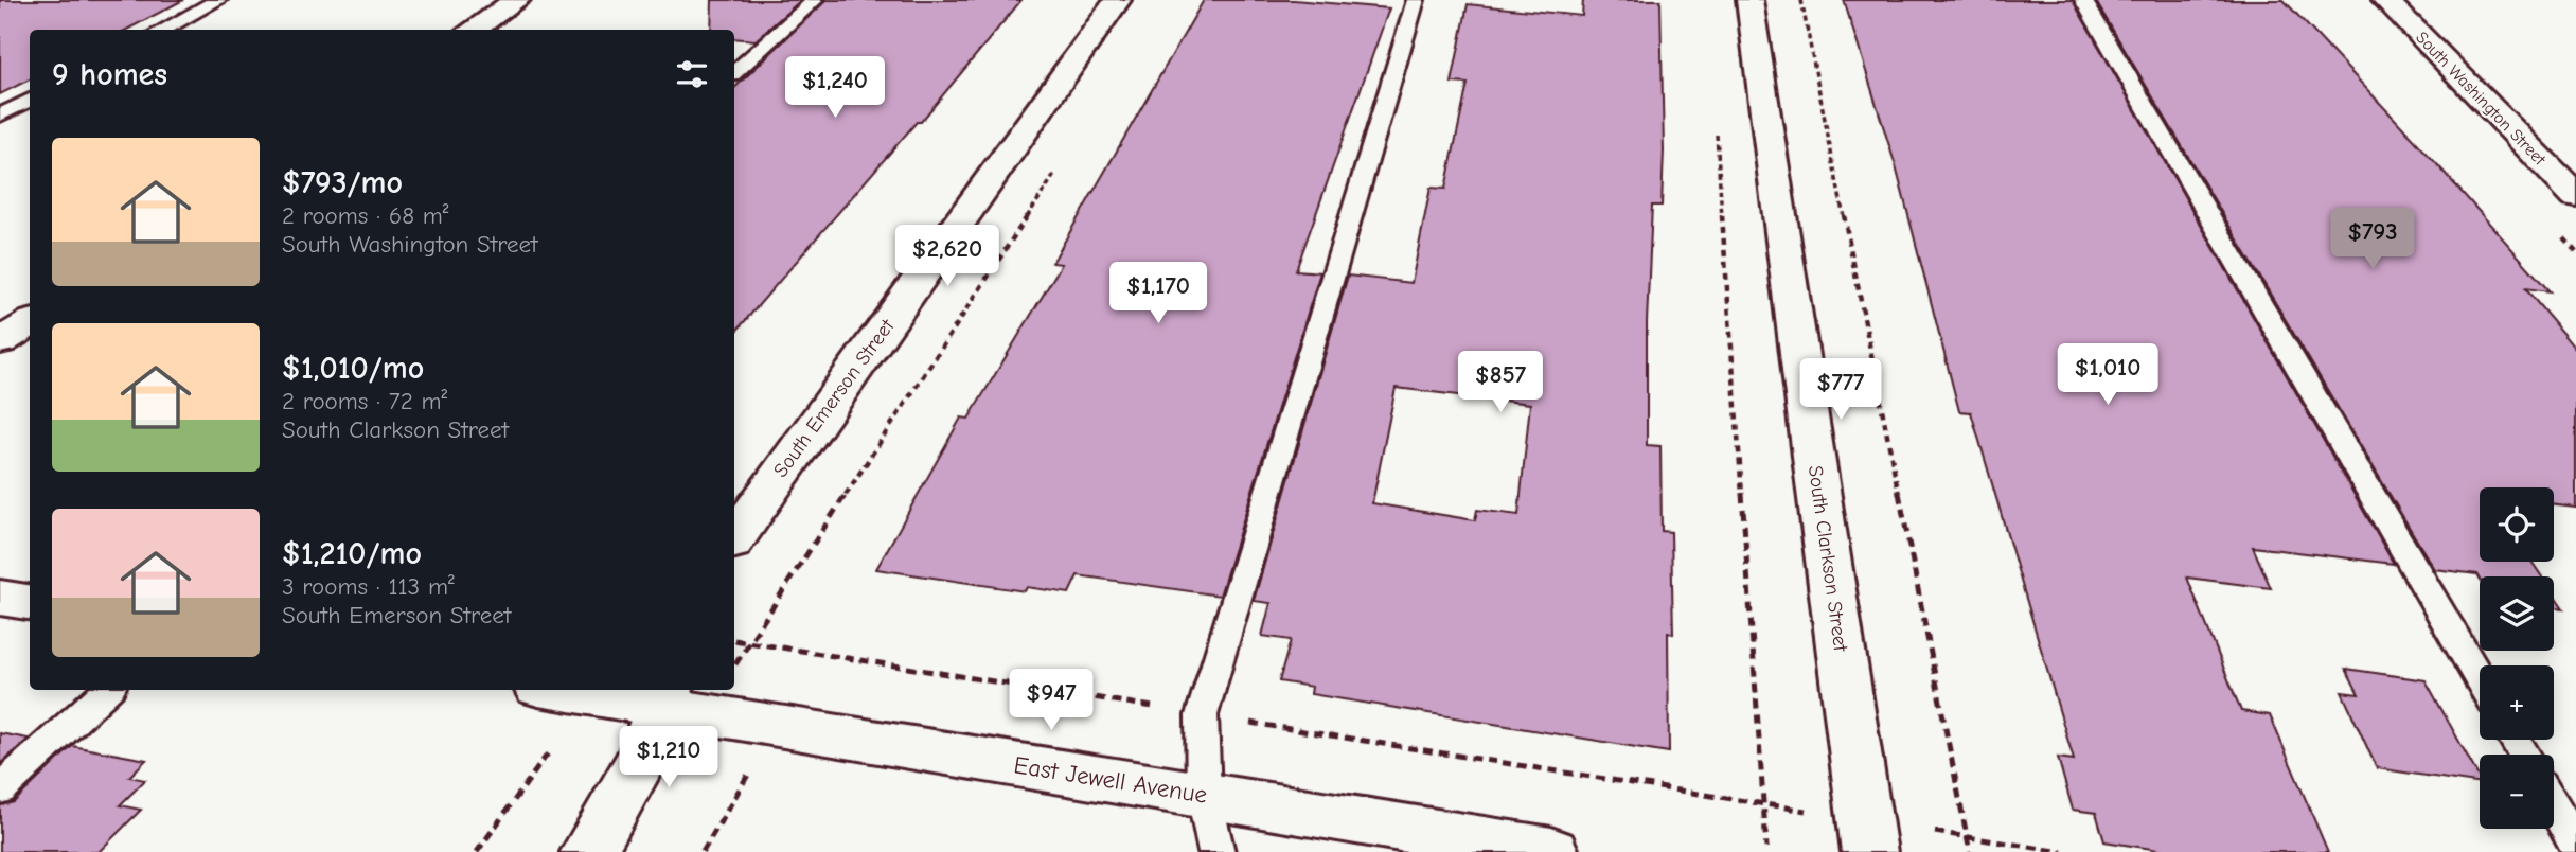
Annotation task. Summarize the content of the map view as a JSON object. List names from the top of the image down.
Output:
{
  "streets": {
    "street": [
      "South Washington Street",
      "South Emerson Street",
      "South Clarkson Street",
      "East Jewell Avenue"
    ]
  },
  "page": {
    "heading": "9 homes",
    "price": [
      "$1,240",
      "$793",
      "$2,620",
      "$1,170",
      "$1,010",
      "$857",
      "$777",
      "$947",
      "$1,210"
    ],
    "list": [
      {
        "name": "$793/mo",
        "note": "2 rooms · 68 m² · South Washington Street"
      },
      {
        "name": "$1,010/mo",
        "note": "2 rooms · 72 m² · South Clarkson Street"
      },
      {
        "name": "$1,210/mo",
        "note": "3 rooms · 113 m² · South Emerson Street"
      }
    ],
    "map_buttons": ["+", "−"]
  }
}
